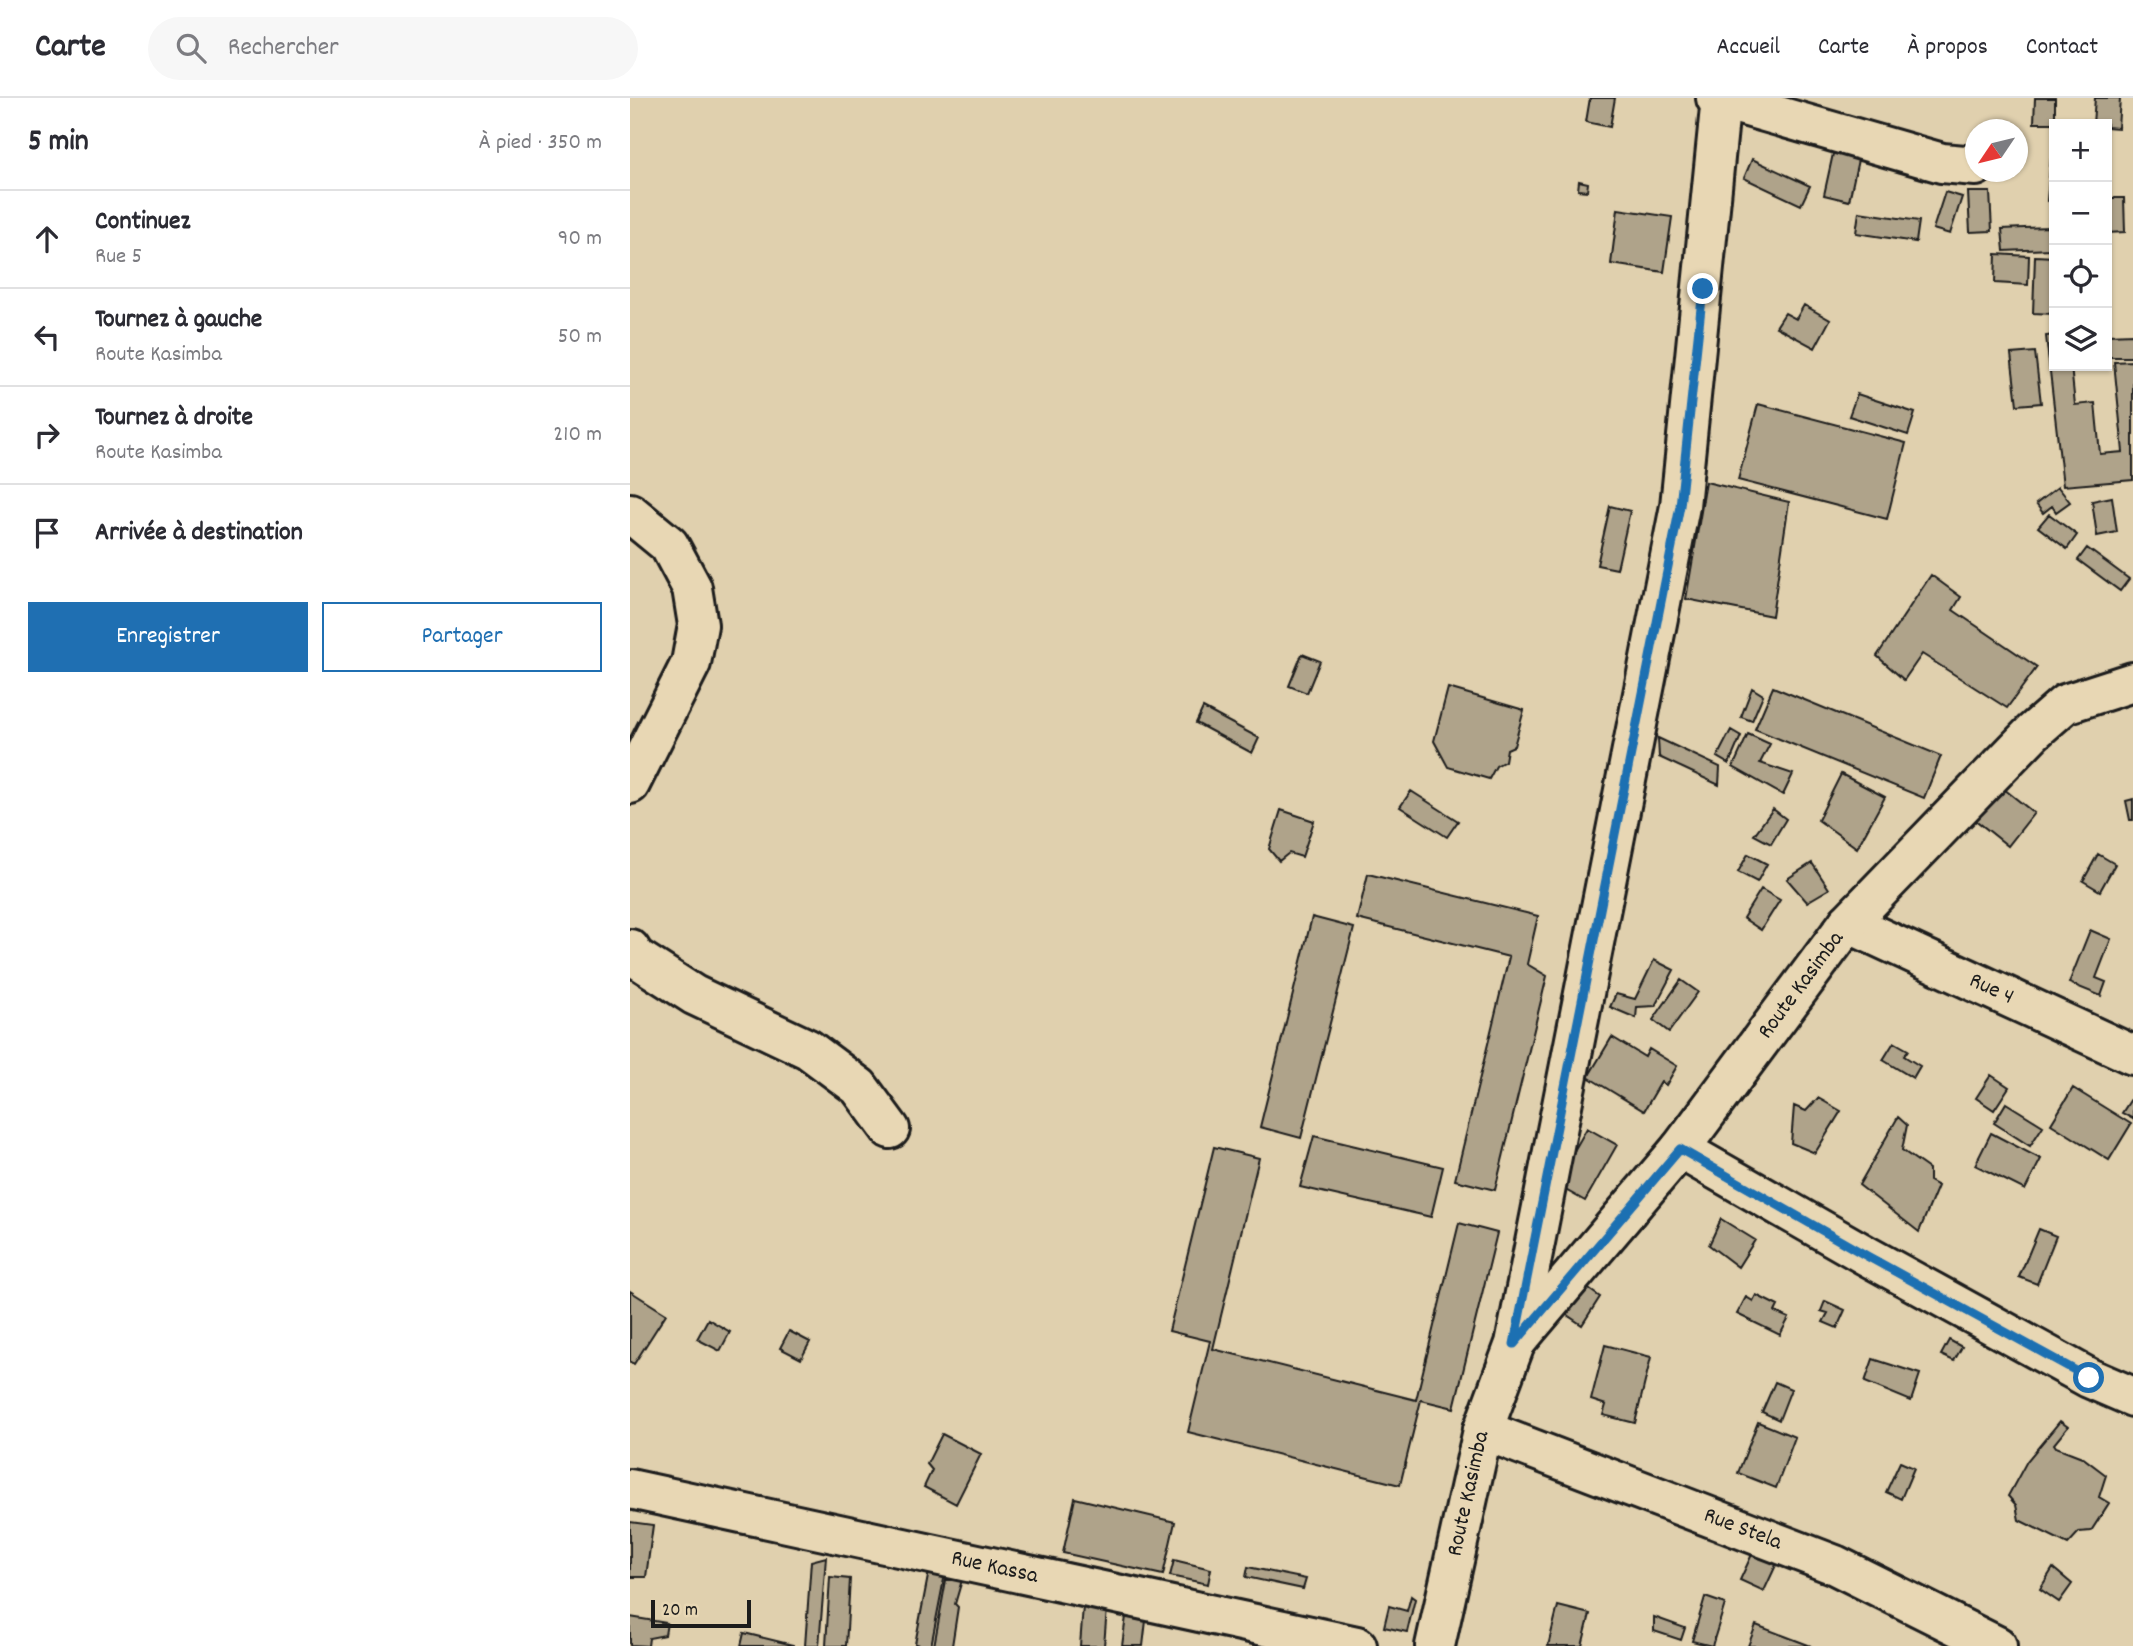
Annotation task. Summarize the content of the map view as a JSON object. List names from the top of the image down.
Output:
{
  "streets": {
    "street": [
      "Route Kasimba",
      "Rue 4",
      "Rue Stela",
      "Rue Kassa"
    ]
  },
  "crossings": [
    ["Route Kasimba", "Rue 4"],
    ["Route Kasimba", "Rue Stela"]
  ],
  "scale_bar": "20 m",
  "north": "bottom left",
  "page": {
    "header": "Carte",
    "search": "Rechercher",
    "nav": [
      "Accueil",
      "Carte",
      "À propos",
      "Contact"
    ],
    "heading": ["5 min", "À pied · 350 m"],
    "map_buttons": ["+", "−"],
    "list": [
      ["Continuez", "Rue 5", "90 m"],
      ["Tournez à gauche", "Route Kasimba", "50 m"],
      ["Tournez à droite", "Route Kasimba", "210 m"],
      "Arrivée à destination"
    ],
    "buttons": ["Enregistrer", "Partager"],
    "scale": "20 m"
  }
}
